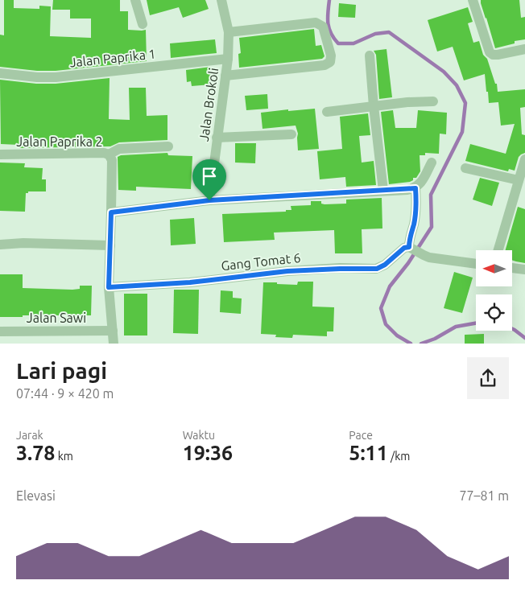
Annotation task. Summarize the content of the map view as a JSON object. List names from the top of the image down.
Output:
{
  "streets": {
    "street": [
      "Jalan Paprika 1",
      "Jalan Brokoli",
      "Jalan Paprika 2",
      "Gang Tomat 6",
      "Jalan Sawi"
    ]
  },
  "crossings": [
    ["Jalan Paprika 1", "Jalan Brokoli"]
  ],
  "north": "left",
  "page": {
    "heading": ["Lari pagi", "07:44 · 9 × 420 m"],
    "stats": [
      ["Jarak", "3.78 km"],
      ["Waktu", "19:36"],
      ["Pace", "5:11 /km"]
    ],
    "chart": ["Elevasi", "77–81 m"]
  }
}
